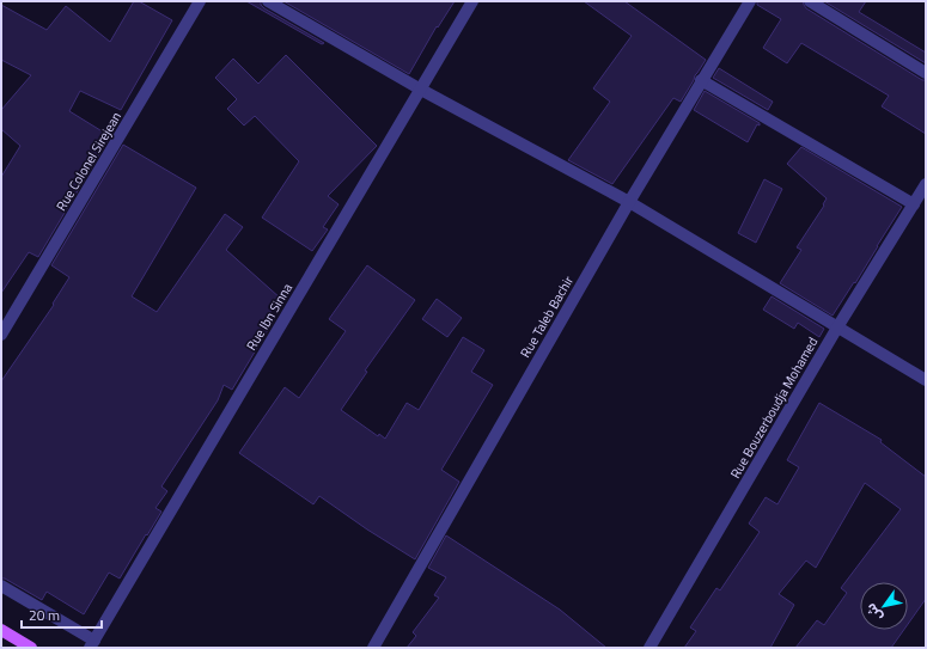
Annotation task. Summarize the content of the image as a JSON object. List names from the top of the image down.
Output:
{
  "streets": {
    "street": [
      "Rue Colonel Sirejean",
      "Rue Ibn Sinna",
      "Rue Taleb Bachir",
      "Rue Bouzerboudja Mohamed"
    ]
  },
  "scale_bar": "20 m",
  "north": "bottom left"
}
